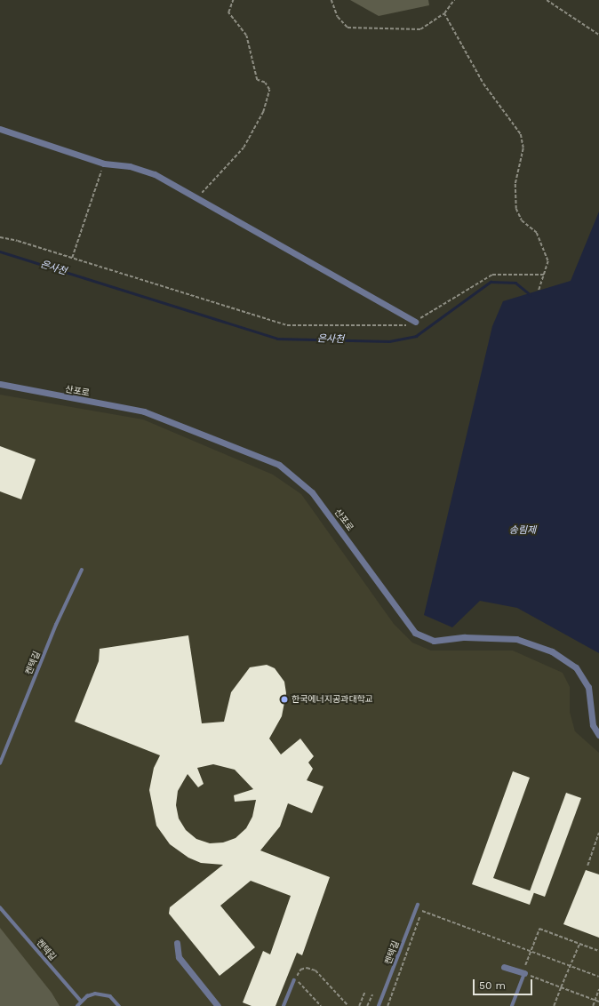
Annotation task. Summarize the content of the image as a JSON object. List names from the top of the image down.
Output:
{
  "streets": {
    "street": ["산포로"],
    "lane": ["켄텍길"]
  },
  "water": ["은사천", "송림제"],
  "places": ["한국에너지공과대학교"],
  "scale_bar": "50 m"
}
